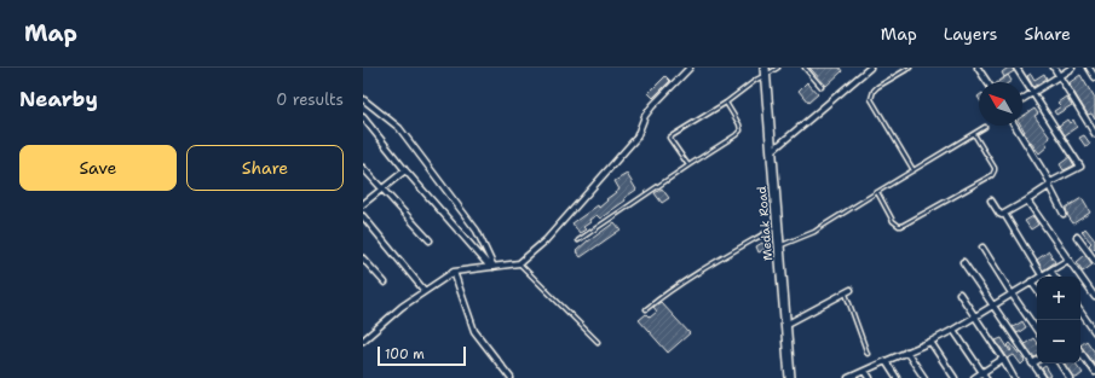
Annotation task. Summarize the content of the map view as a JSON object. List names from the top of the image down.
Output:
{
  "streets": {
    "main road": ["Medak Road"]
  },
  "scale_bar": "100 m",
  "north": "top left",
  "page": {
    "header": "Map",
    "nav": ["Map", "Layers", "Share"],
    "heading": ["Nearby", "0 results"],
    "buttons": ["Save", "Share"],
    "map_buttons": ["+", "−"],
    "scale": "100 m"
  }
}
